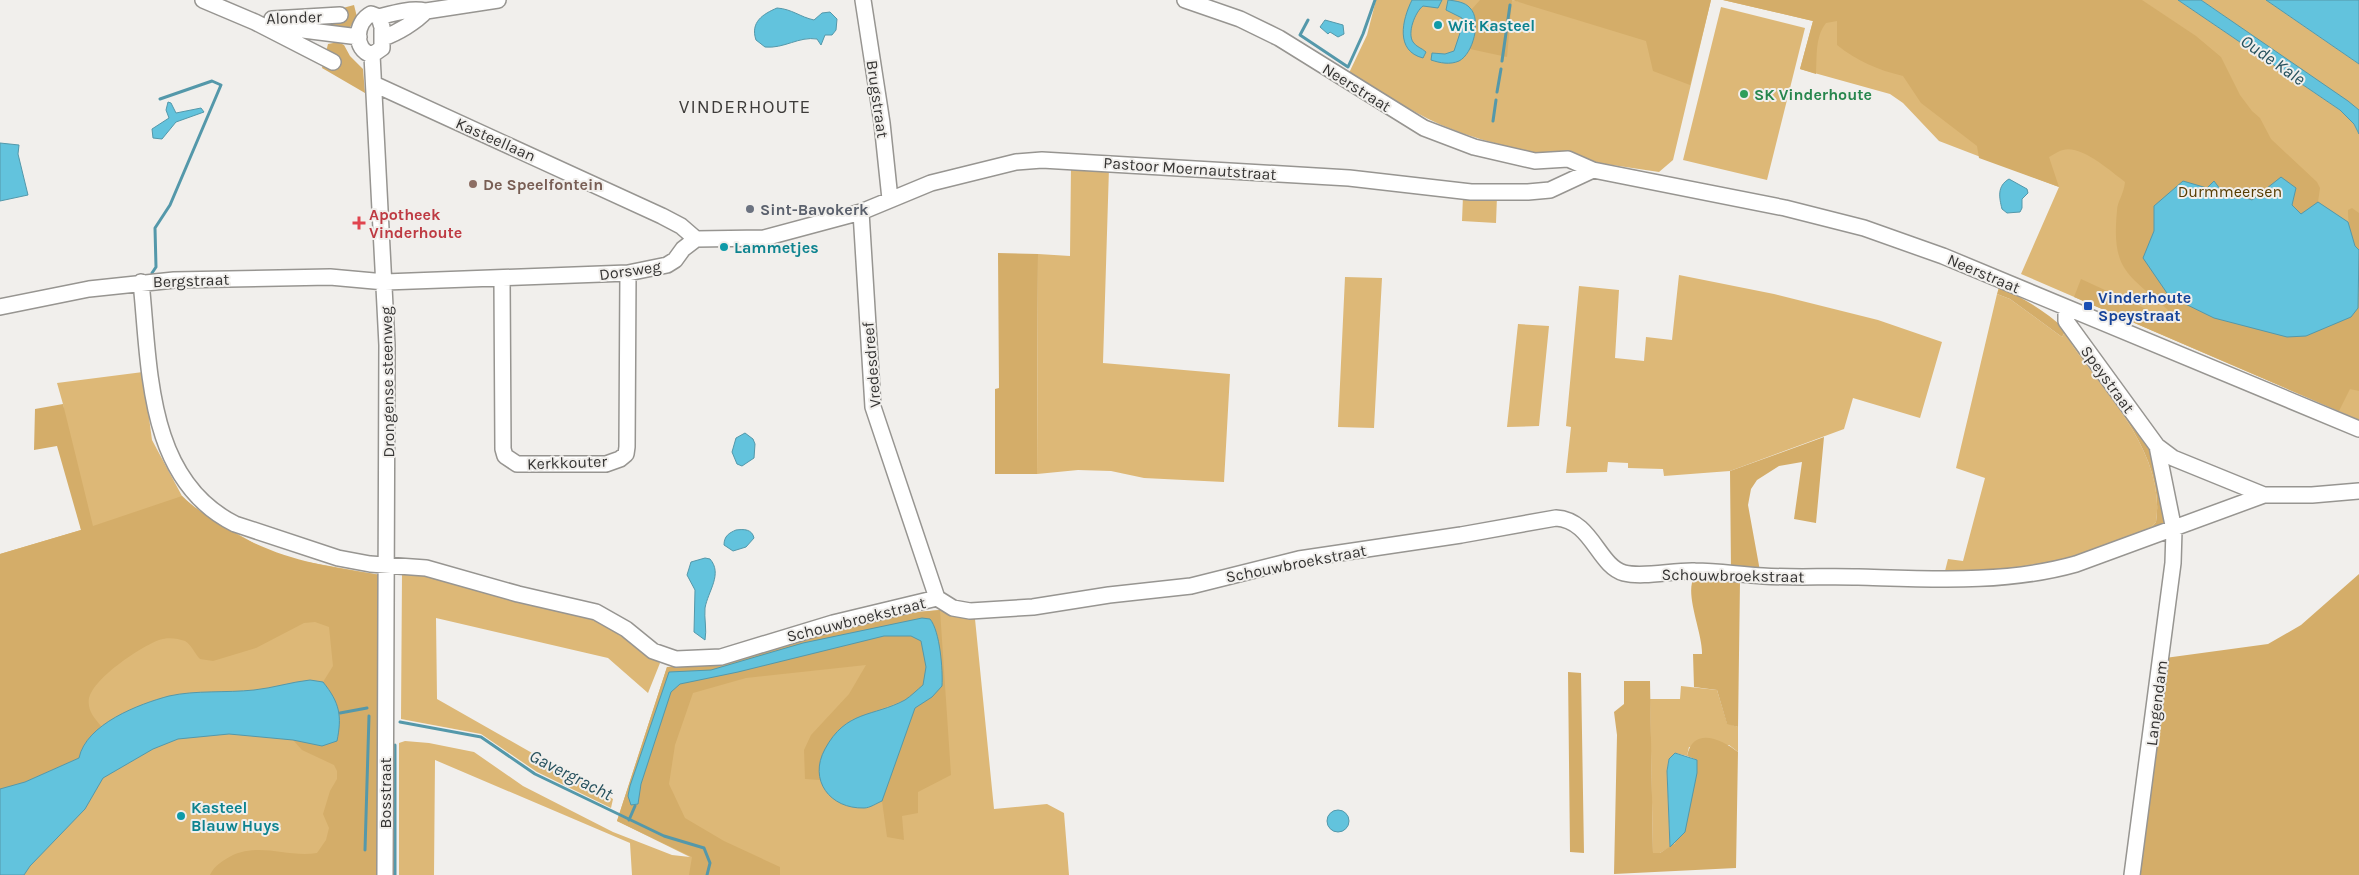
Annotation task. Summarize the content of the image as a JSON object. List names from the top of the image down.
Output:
{
  "streets": {
    "street": [
      "Alonder",
      "Neerstraat",
      "Brugstraat",
      "Kasteellaan",
      "Pastoor Moernautstraat",
      "Dorsweg",
      "Bergstraat",
      "Vredesdreef",
      "Speystraat",
      "Drongense steenweg",
      "Kerkkouter",
      "Schouwbroekstraat",
      "Langendam",
      "Bosstraat"
    ]
  },
  "crossings": [
    ["Neerstraat", "Pastoor Moernautstraat"],
    ["Neerstraat", "Speystraat"],
    ["Brugstraat", "Pastoor Moernautstraat"],
    ["Kasteellaan", "Dorsweg"],
    ["Kasteellaan", "Drongense steenweg"],
    ["Pastoor Moernautstraat", "Vredesdreef"],
    ["Dorsweg", "Bergstraat"],
    ["Dorsweg", "Drongense steenweg"],
    ["Dorsweg", "Kerkkouter"],
    ["Bergstraat", "Drongense steenweg"],
    ["Bergstraat", "Schouwbroekstraat"],
    ["Vredesdreef", "Schouwbroekstraat"],
    ["Speystraat", "Schouwbroekstraat"],
    ["Speystraat", "Langendam"],
    ["Drongense steenweg", "Schouwbroekstraat"],
    ["Drongense steenweg", "Bosstraat"],
    ["Schouwbroekstraat", "Langendam"]
  ],
  "districts": ["VINDERHOUTE"],
  "water": ["Oude Kale", "Gavergracht"],
  "parks": ["Durmmeersen"],
  "places": {
    "other": [
      "Wit Kasteel",
      "SK Vinderhoute",
      "De Speelfontein",
      "Sint-Bavokerk",
      "Lammetjes",
      "Kasteel Blauw Huys"
    ],
    "health": ["Apotheek Vinderhoute"],
    "transit": ["Vinderhoute Speystraat"]
  }
}
